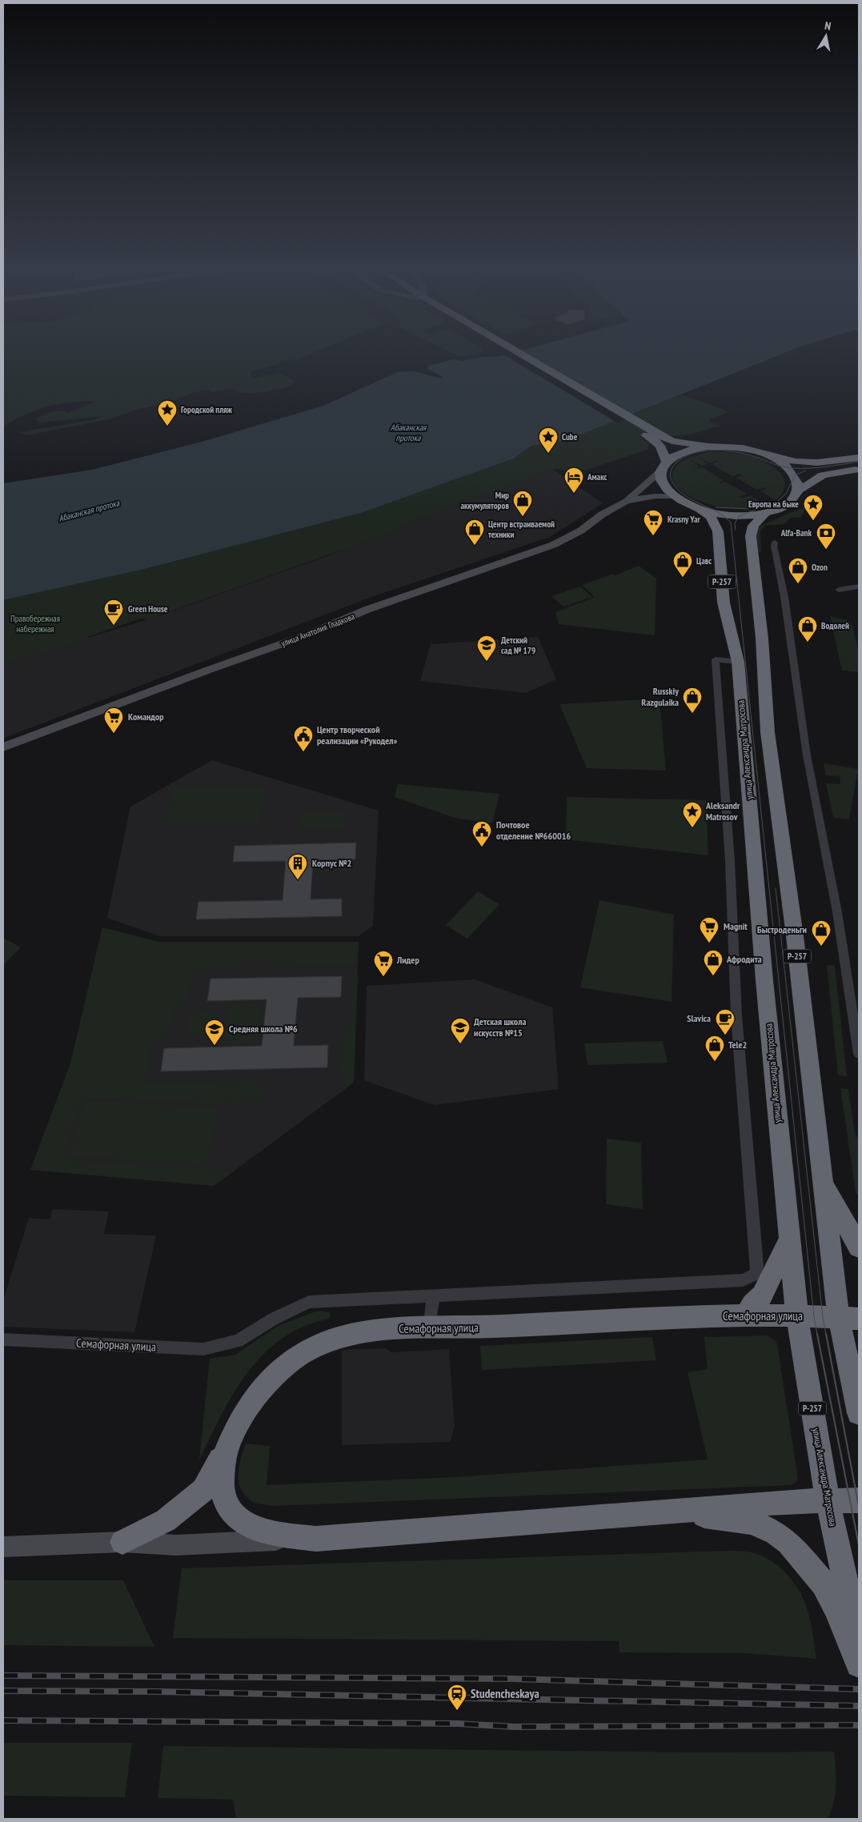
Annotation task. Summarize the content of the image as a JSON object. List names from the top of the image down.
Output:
{
  "streets": {
    "highway": ["Р-257", "улица Александра Матросова", "Семафорная улица"],
    "main road": ["улица Анатолия Гладкова"]
  },
  "crossings": [
    ["Р-257", "улица Александра Матросова"],
    ["Р-257", "Семафорная улица"],
    ["улица Александра Матросова", "Семафорная улица"]
  ],
  "water": ["Абаканская протока"],
  "parks": ["Правобережная набережная"],
  "places": {
    "place": [
      "Городской пляж",
      "Cube",
      "Европа на быке",
      "Aleksandr Matrosov"
    ],
    "hotel": ["Амакс"],
    "shop": [
      "Мир аккумуляторов",
      "Центр встраиваемой техники",
      "Цавс",
      "Ozon",
      "Водолей",
      "Russkiy Razgulaika",
      "Быстроденьги",
      "Афродита",
      "Tele2"
    ],
    "supermarket": [
      "Krasny Yar",
      "Командор",
      "Magnit",
      "Лидер"
    ],
    "bank": ["Alfa-Bank"],
    "cafe": ["Green House", "Slavica"],
    "school or university": ["Детский сад № 179", "Детская школа искусств №15", "Средняя школа №6"],
    "public building": ["Центр творческой реализации «Рукодел»", "Почтовое отделение №660016"],
    "building": ["Корпус №2"],
    "station": ["Studencheskaya"]
  },
  "north": "top"
}
